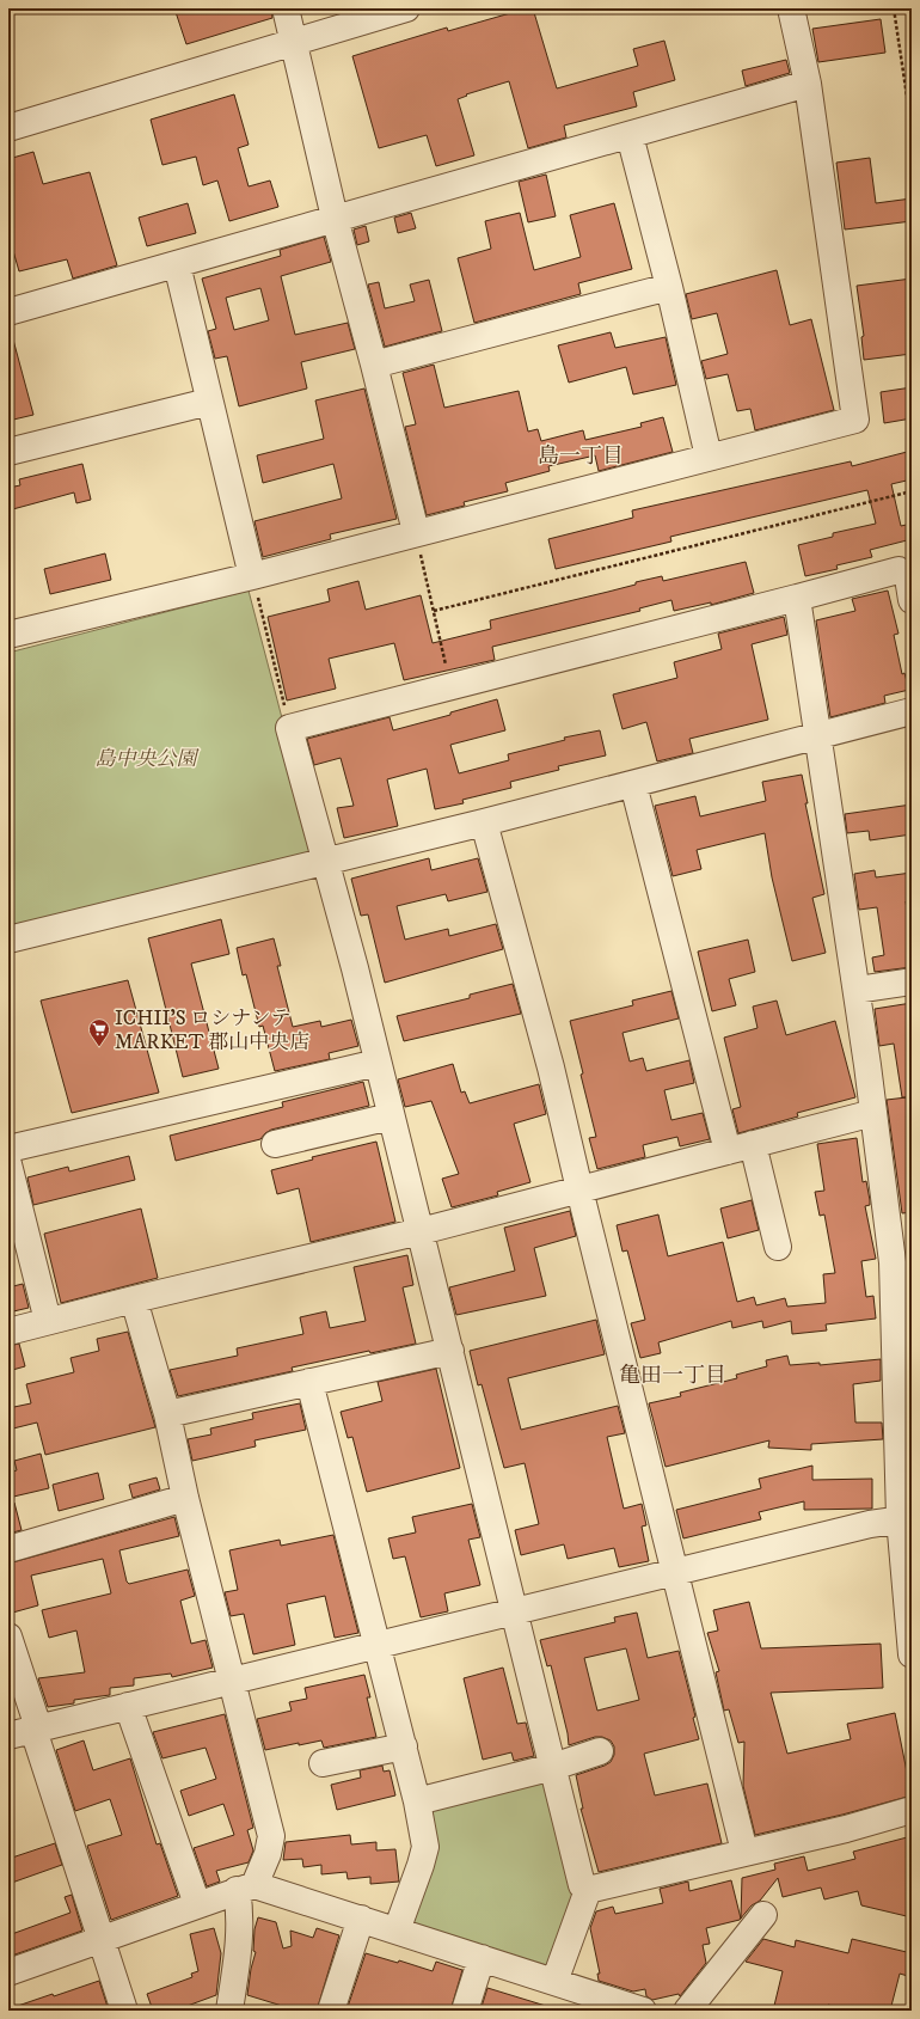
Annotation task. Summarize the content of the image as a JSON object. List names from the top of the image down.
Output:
{
  "districts": ["島一丁目", "亀田一丁目"],
  "parks": ["島中央公園"],
  "places": {
    "supermarket": ["ICHII’S ロシナンテ MARKET 郡山中央店"]
  }
}
